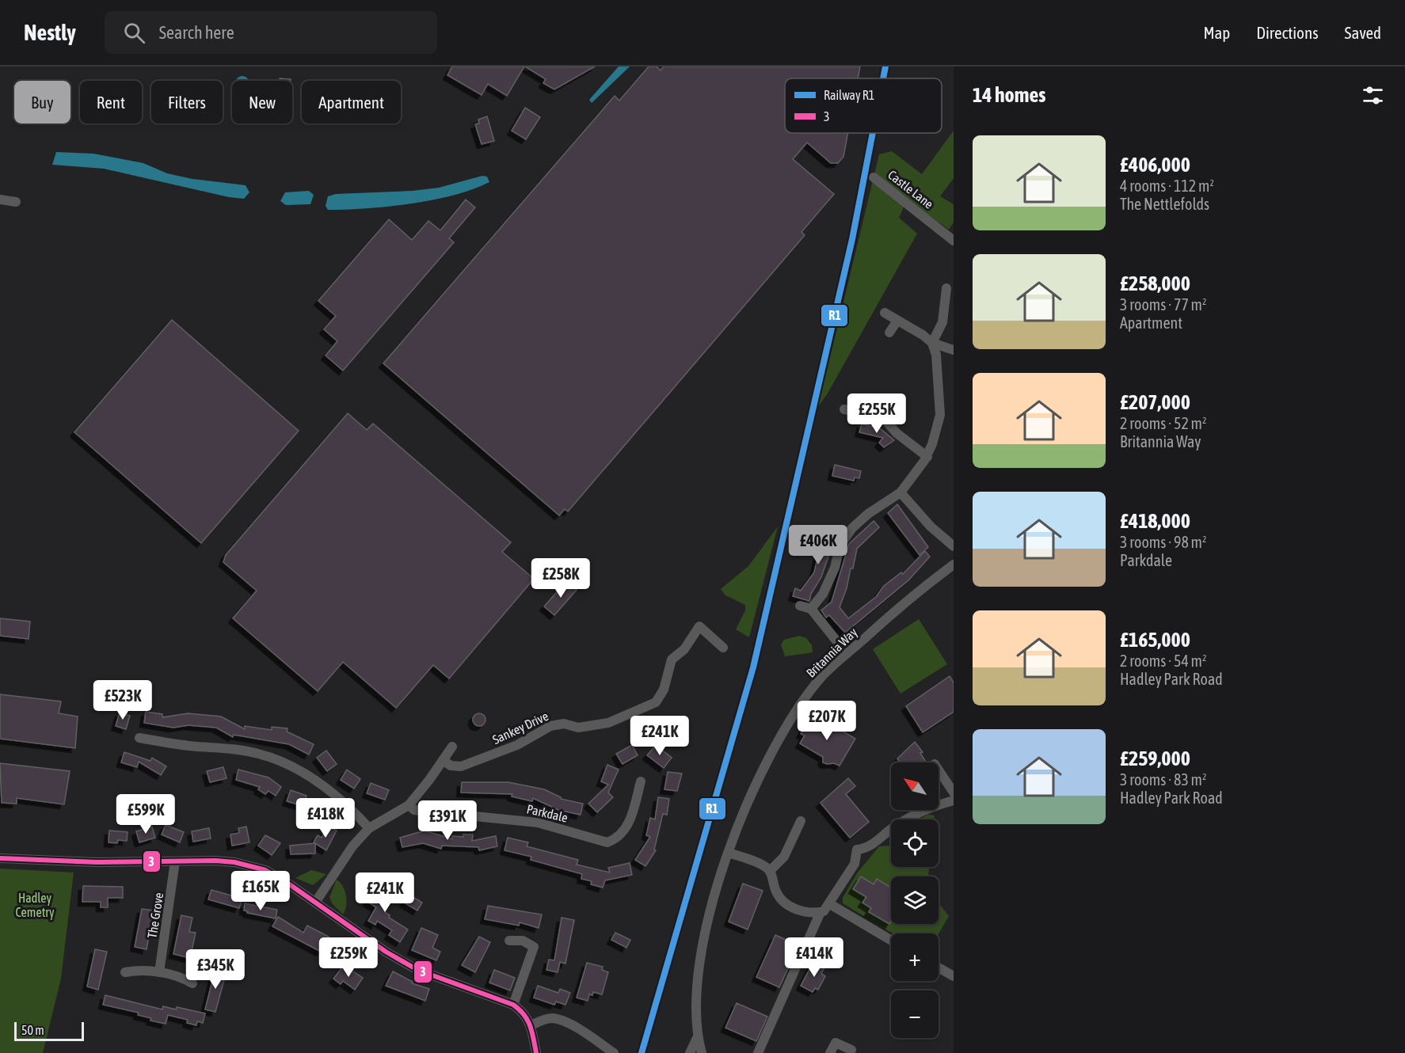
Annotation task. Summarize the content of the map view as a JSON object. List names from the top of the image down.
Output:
{
  "streets": {
    "street": [
      "Castle Lane",
      "Britannia Way",
      "Sankey Drive",
      "Parkdale",
      "The Grove"
    ]
  },
  "parks": ["Hadley Cemetry"],
  "lines": ["rail line R1", "transit line 3"],
  "legend": ["Railway R1", "3"],
  "scale_bar": "50 m",
  "north": "top left",
  "page": {
    "header": "Nestly",
    "search": "Search here",
    "nav": ["Map", "Directions", "Saved"],
    "heading": "14 homes",
    "chip": [
      "Buy",
      "Rent",
      "Filters",
      "New",
      "Apartment"
    ],
    "list": [
      {
        "name": "£406,000",
        "note": "4 rooms · 112 m² · The Nettlefolds"
      },
      {
        "name": "£258,000",
        "note": "3 rooms · 77 m² · Apartment"
      },
      {
        "name": "£207,000",
        "note": "2 rooms · 52 m² · Britannia Way"
      },
      {
        "name": "£418,000",
        "note": "3 rooms · 98 m² · Parkdale"
      },
      {
        "name": "£165,000",
        "note": "2 rooms · 54 m² · Hadley Park Road"
      },
      {
        "name": "£259,000",
        "note": "3 rooms · 83 m² · Hadley Park Road"
      }
    ],
    "price": [
      "£255K",
      "£406K",
      "£258K",
      "£523K",
      "£207K",
      "£241K",
      "£599K",
      "£418K",
      "£391K",
      "£165K",
      "£241K",
      "£259K",
      "£414K",
      "£345K"
    ],
    "map_buttons": ["+", "−"],
    "scale": "50 m"
  }
}
